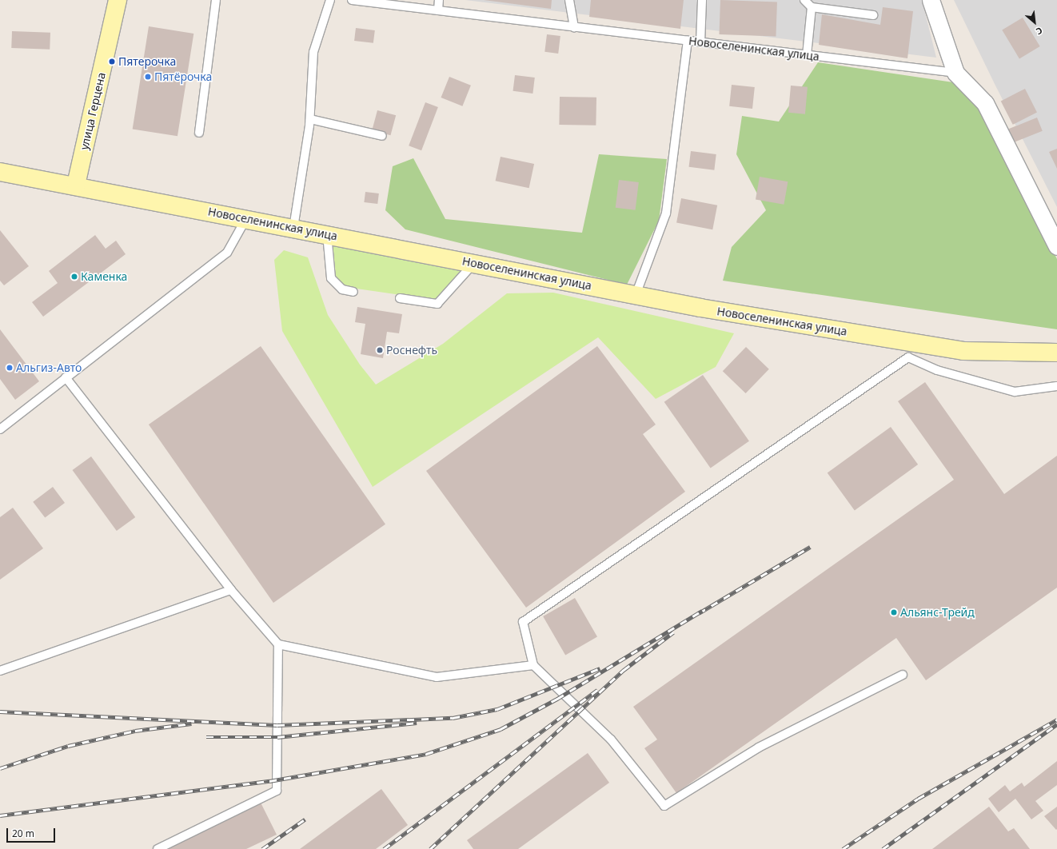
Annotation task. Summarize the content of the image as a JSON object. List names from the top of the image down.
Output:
{
  "streets": {
    "main road": ["Новоселенинская улица", "улица Герцена"]
  },
  "crossings": [
    ["Новоселенинская улица", "улица Герцена"]
  ],
  "places": [
    "Пятерочка",
    "Пятёрочка",
    "Каменка",
    "Роснефть",
    "Альгиз-Авто",
    "Альянс-Трейд"
  ],
  "scale_bar": "20 m",
  "north": "bottom right"
}
